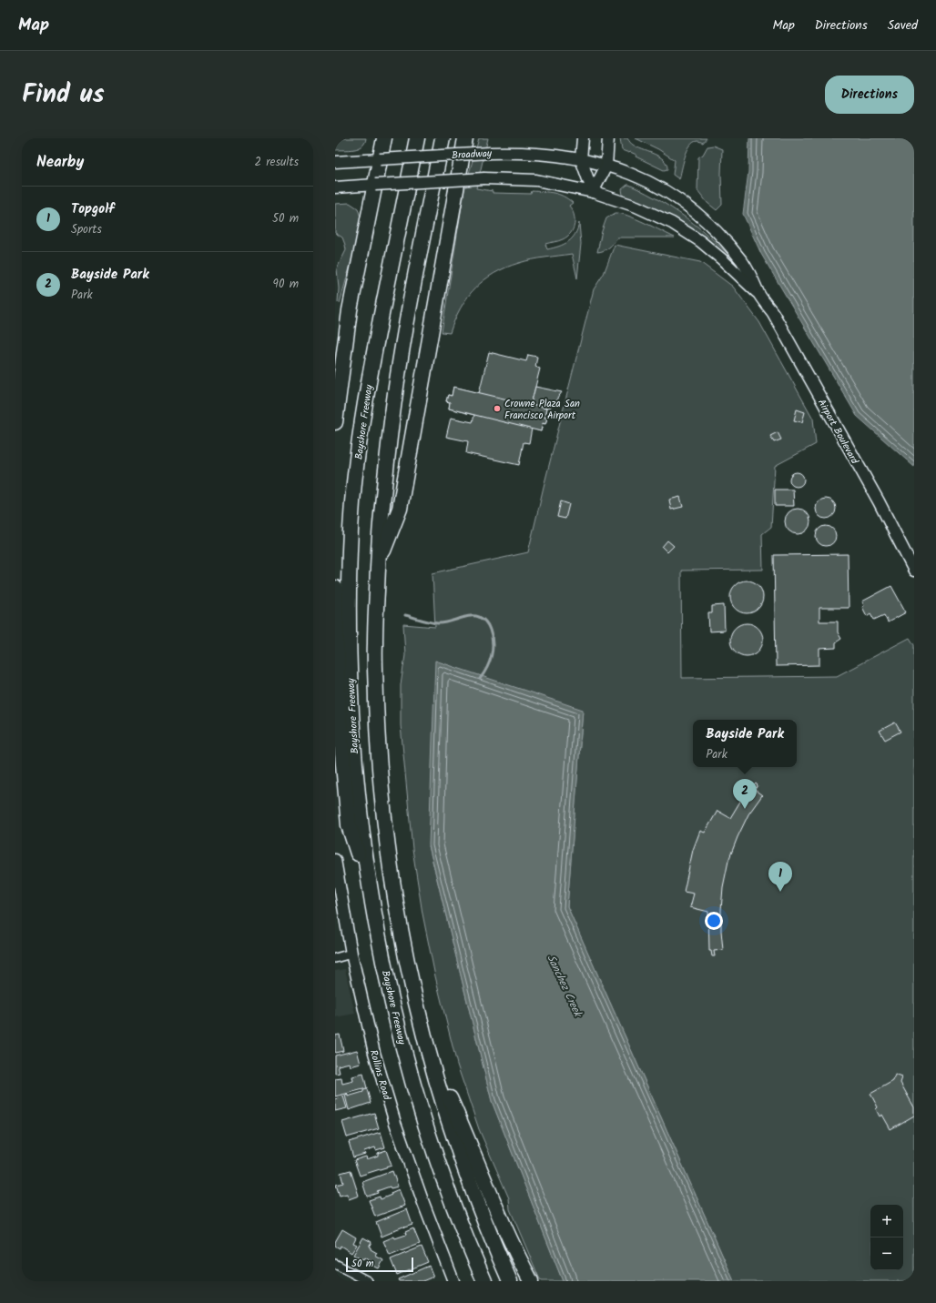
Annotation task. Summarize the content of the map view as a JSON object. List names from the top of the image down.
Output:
{
  "streets": {
    "highway": ["Bayshore Freeway"],
    "main road": ["Broadway", "Airport Boulevard", "Rollins Road"]
  },
  "crossings": [
    ["Broadway", "Airport Boulevard"]
  ],
  "water": ["Sanchez Creek"],
  "places": ["Crowne Plaza San Francisco Airport"],
  "scale_bar": "50 m",
  "page": {
    "header": "Map",
    "nav": ["Map", "Directions", "Saved"],
    "title": "Find us",
    "buttons": "Directions",
    "heading": ["Nearby", "2 results"],
    "list": [
      {
        "mark": "1",
        "name": "Topgolf",
        "note": "Sports",
        "value": "50 m"
      },
      {
        "mark": "2",
        "name": "Bayside Park",
        "note": "Park",
        "value": "90 m"
      }
    ],
    "popup": ["Bayside Park", "Park"],
    "pins": ["2", "1"],
    "map_buttons": ["+", "−"],
    "scale": "50 m"
  }
}
